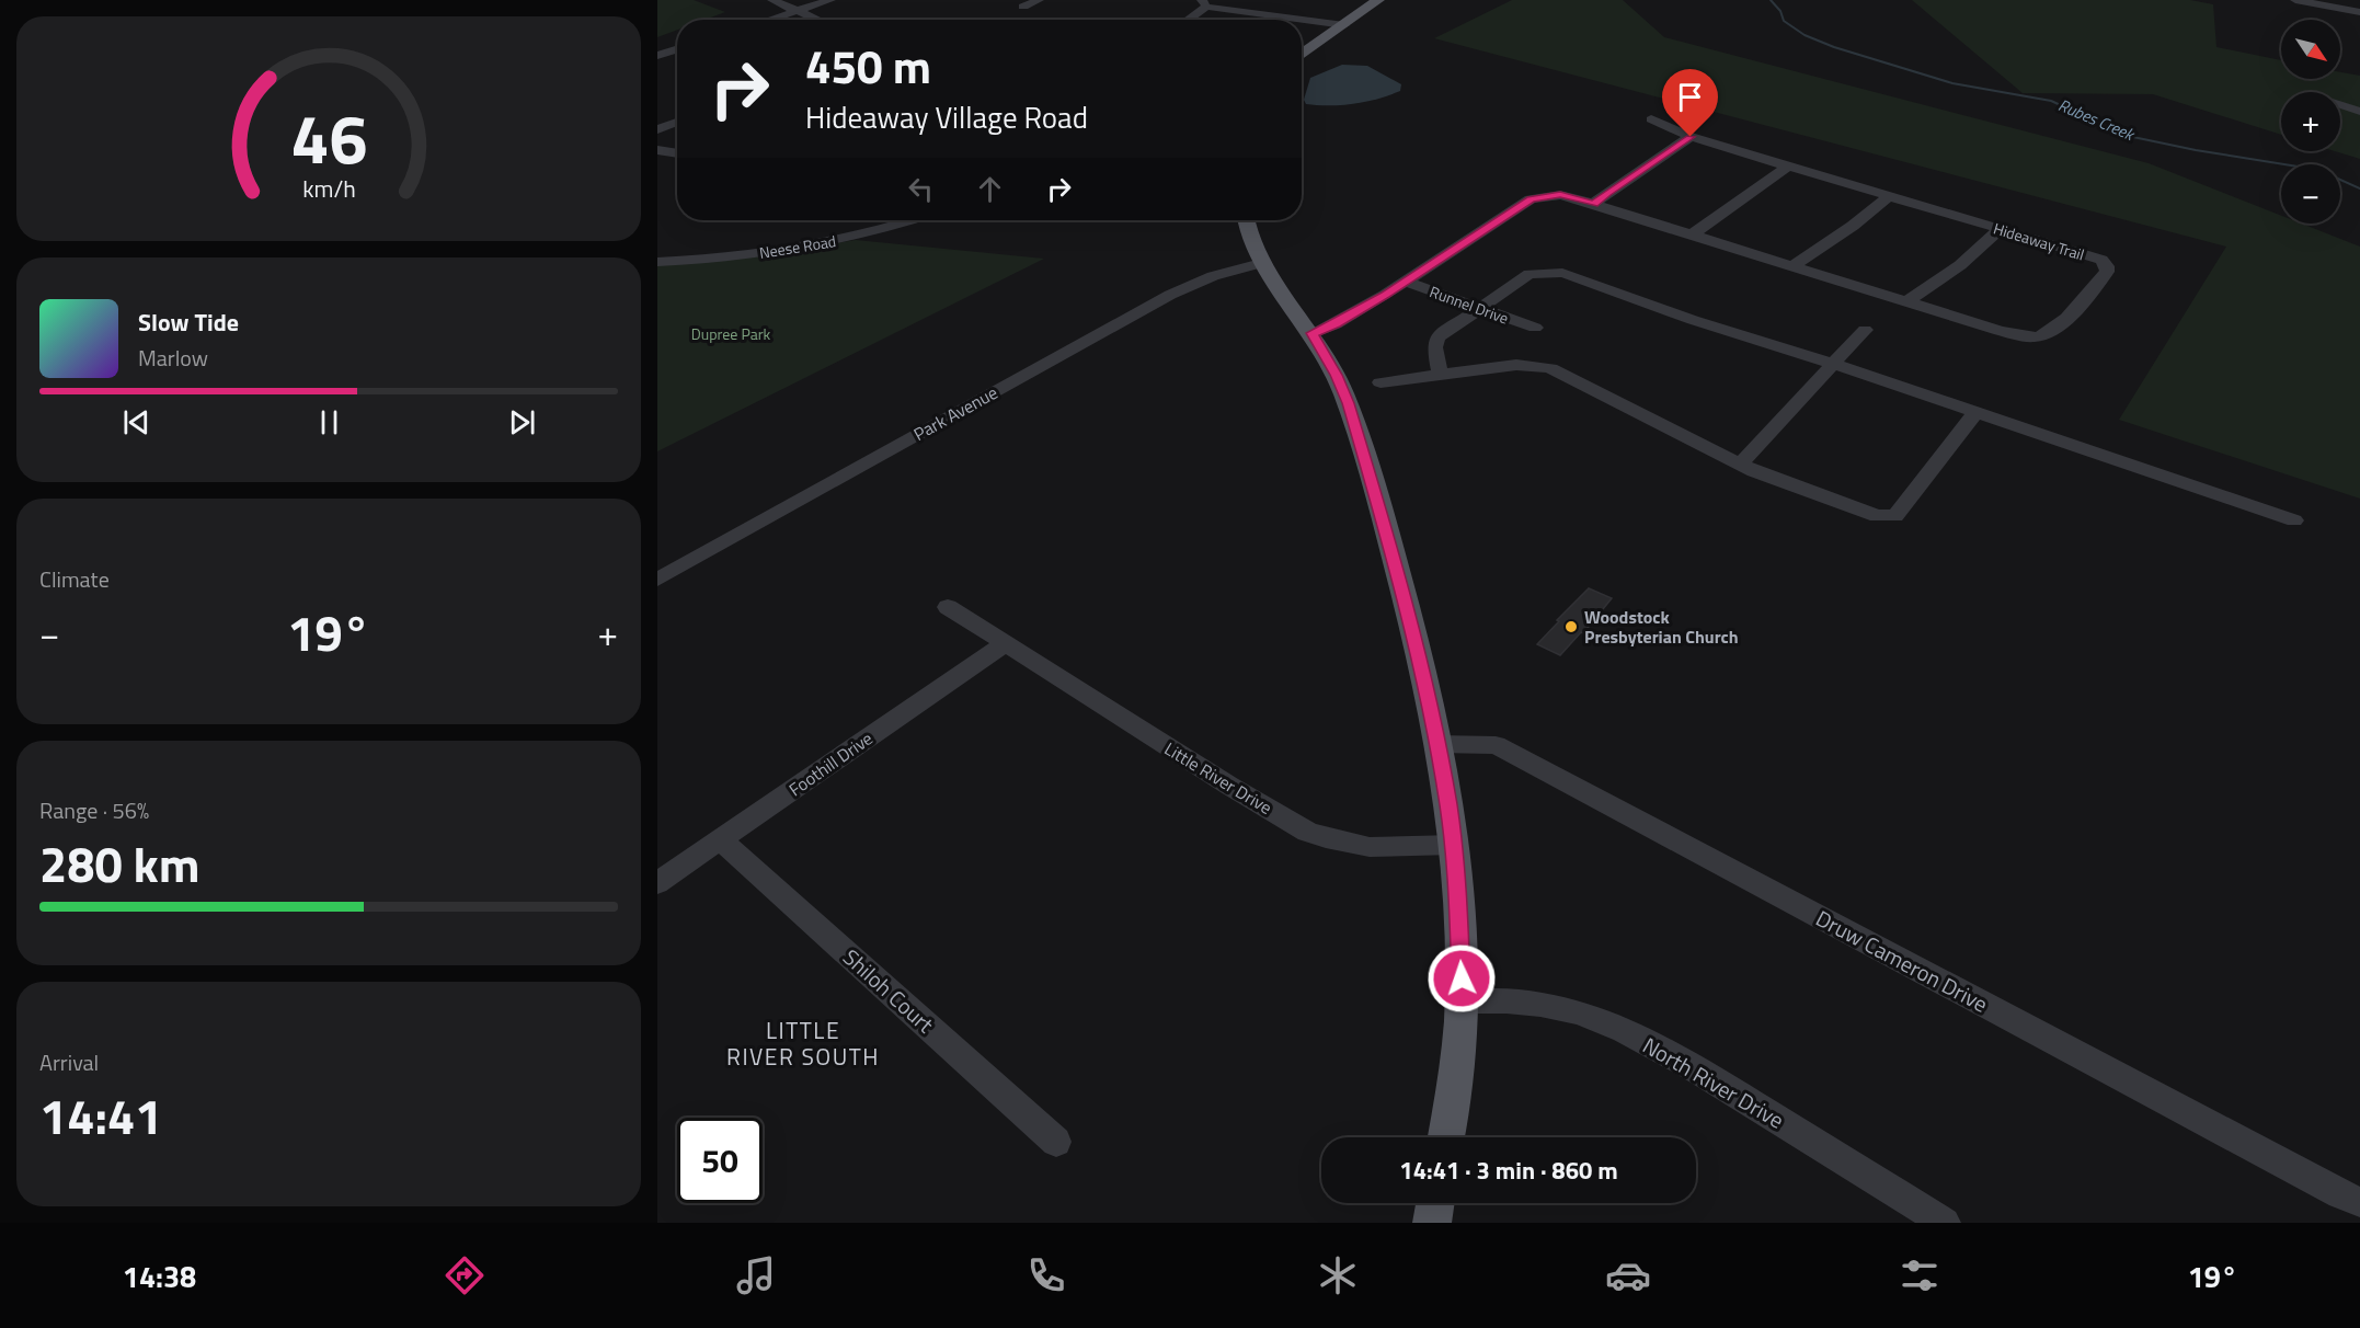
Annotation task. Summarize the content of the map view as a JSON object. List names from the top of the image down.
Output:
{
  "streets": {
    "street": [
      "Hideaway Trail",
      "Neese Road",
      "Runnel Drive",
      "Park Avenue",
      "Foothill Drive",
      "Little River Drive",
      "Druw Cameron Drive",
      "Shiloh Court",
      "North River Drive"
    ]
  },
  "crossings": [
    ["Hideaway Trail", "Runnel Drive"],
    ["Foothill Drive", "Little River Drive"],
    ["Foothill Drive", "Shiloh Court"]
  ],
  "districts": ["LITTLE RIVER SOUTH"],
  "water": ["Rubes Creek"],
  "parks": ["Dupree Park"],
  "places": ["Woodstock Presbyterian Church"],
  "north": "bottom right",
  "page": {
    "map_buttons": ["+", "−"],
    "turn": ["450 m", "Hideaway Village Road"],
    "song": ["Slow Tide", "Marlow"],
    "tile": [
      "Climate",
      ["Range · 56%", "280 km"],
      ["Arrival", "14:41"]
    ],
    "heat": ["−", "19°", "+"],
    "limit": "50",
    "trip": "14:41 · 3 min · 860 m",
    "tabs": ["14:38", "19°"],
    "gauge": ["46", "km/h"]
  }
}
